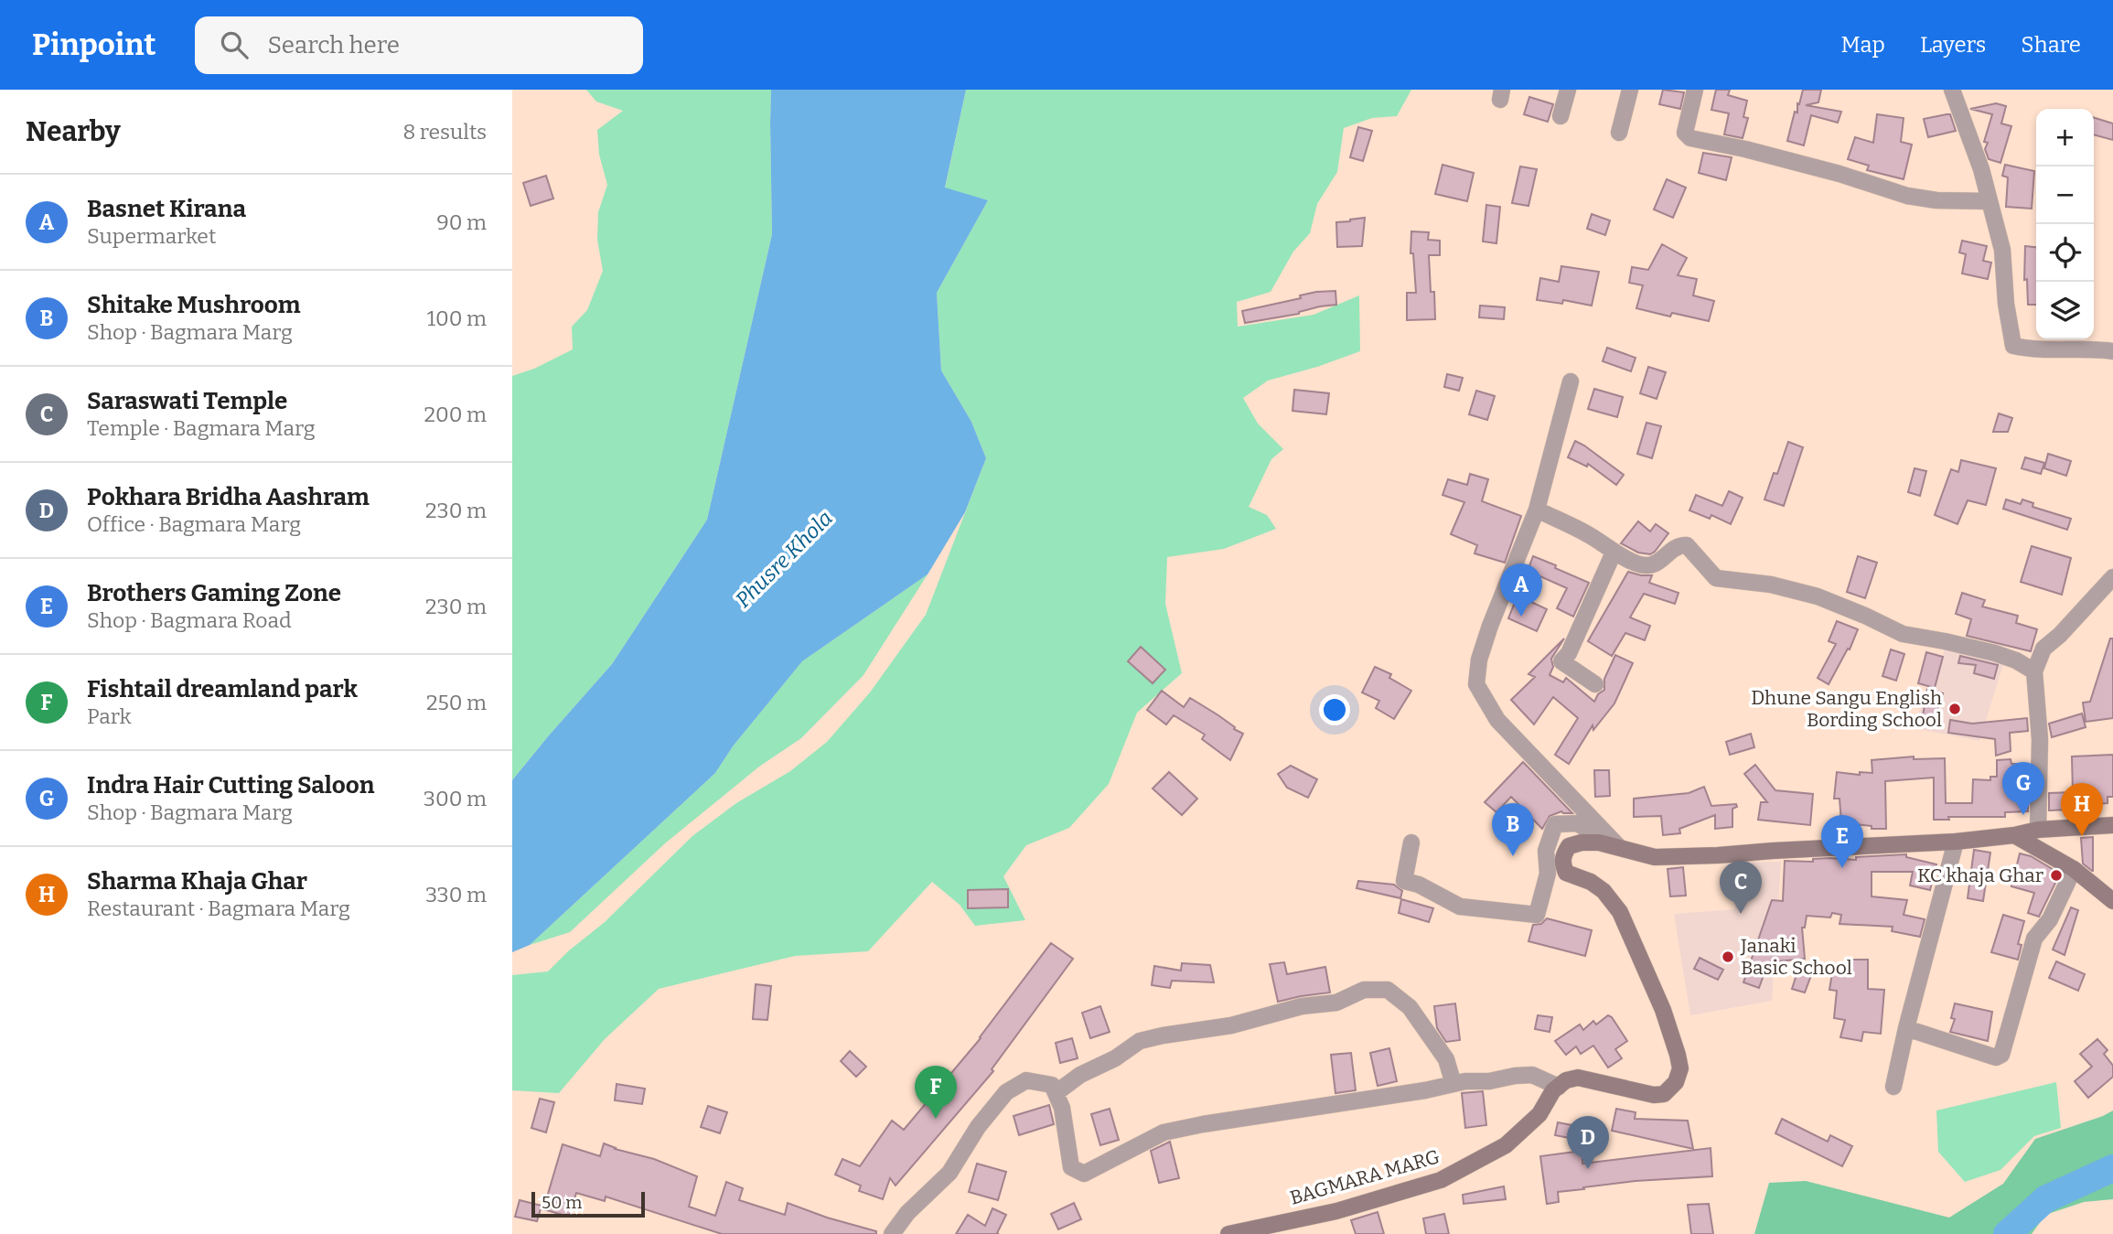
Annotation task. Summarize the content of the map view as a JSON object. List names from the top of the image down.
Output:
{
  "streets": {
    "main road": ["BAGMARA MARG"]
  },
  "water": ["Phusre Khola"],
  "places": ["Dhune Sangu English Bording School", "KC khaja Ghar", "Janaki Basic School"],
  "scale_bar": "50 m",
  "page": {
    "header": "Pinpoint",
    "search": "Search here",
    "nav": ["Map", "Layers", "Share"],
    "heading": ["Nearby", "8 results"],
    "map_buttons": ["+", "−"],
    "list": [
      {
        "mark": "A",
        "name": "Basnet Kirana",
        "note": "Supermarket",
        "value": "90 m"
      },
      {
        "mark": "B",
        "name": "Shitake Mushroom",
        "note": "Shop · Bagmara Marg",
        "value": "100 m"
      },
      {
        "mark": "C",
        "name": "Saraswati Temple",
        "note": "Temple · Bagmara Marg",
        "value": "200 m"
      },
      {
        "mark": "D",
        "name": "Pokhara Bridha Aashram",
        "note": "Office · Bagmara Marg",
        "value": "230 m"
      },
      {
        "mark": "E",
        "name": "Brothers Gaming Zone",
        "note": "Shop · Bagmara Road",
        "value": "230 m"
      },
      {
        "mark": "F",
        "name": "Fishtail dreamland park",
        "note": "Park",
        "value": "250 m"
      },
      {
        "mark": "G",
        "name": "Indra Hair Cutting Saloon",
        "note": "Shop · Bagmara Marg",
        "value": "300 m"
      },
      {
        "mark": "H",
        "name": "Sharma Khaja Ghar",
        "note": "Restaurant · Bagmara Marg",
        "value": "330 m"
      }
    ],
    "pins": [
      "A",
      "G",
      "H",
      "B",
      "E",
      "C",
      "F",
      "D"
    ],
    "scale": "50 m"
  }
}
